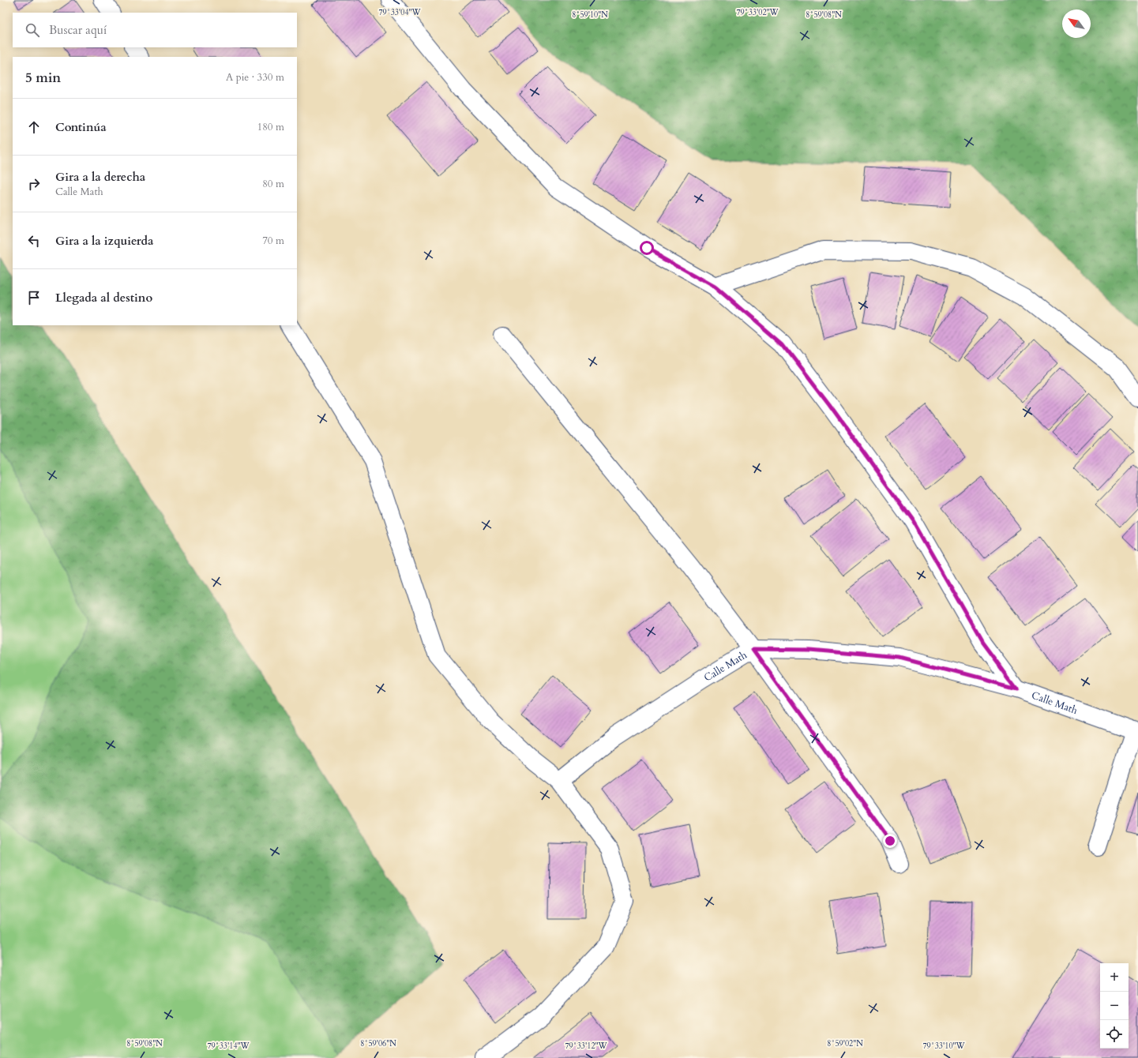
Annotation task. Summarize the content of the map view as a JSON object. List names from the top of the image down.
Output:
{
  "streets": {
    "street": ["Calle Math"]
  },
  "north": "top left",
  "page": {
    "search": "Buscar aquí",
    "heading": ["5 min", "A pie · 330 m"],
    "list": [
      ["Continúa", "180 m"],
      ["Gira a la derecha", "Calle Math", "80 m"],
      ["Gira a la izquierda", "70 m"],
      "Llegada al destino"
    ],
    "map_buttons": ["+", "−"]
  },
  "coordinates": [
    "79°33'04\"W",
    "79°33'02\"W",
    "8°59'10\"N",
    "8°59'08\"N",
    "8°59'06\"N",
    "8°59'02\"N",
    "79°33'14\"W",
    "79°33'12\"W",
    "79°33'10\"W"
  ]
}
